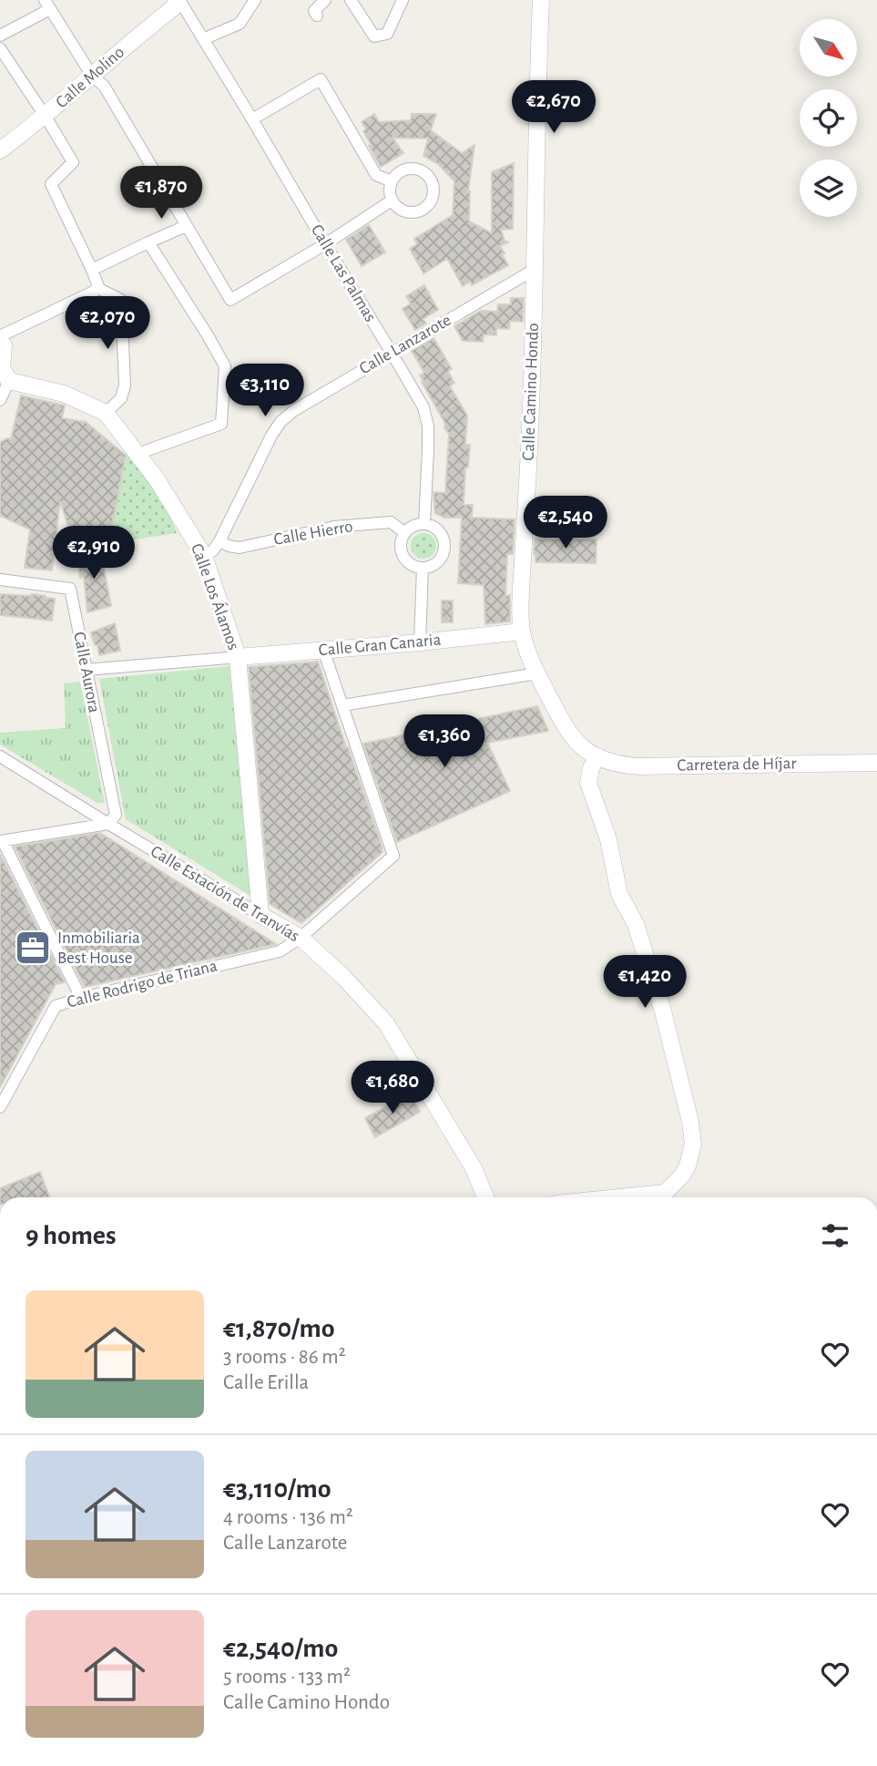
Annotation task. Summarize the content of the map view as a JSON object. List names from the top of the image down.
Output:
{
  "streets": {
    "street": [
      "Calle Molino",
      "Calle Las Palmas",
      "Calle Lanzarote",
      "Calle Camino Hondo",
      "Calle Hierro",
      "Calle Los Álamos",
      "Calle Gran Canaria",
      "Calle Aurora",
      "Carretera de Híjar",
      "Calle Estación de Tranvías",
      "Calle Rodrigo de Triana"
    ]
  },
  "crossings": [
    ["Calle Molino", "Calle Las Palmas"],
    ["Calle Las Palmas", "Calle Lanzarote"],
    ["Calle Las Palmas", "Calle Hierro"],
    ["Calle Lanzarote", "Calle Camino Hondo"],
    ["Calle Lanzarote", "Calle Hierro"],
    ["Calle Lanzarote", "Calle Los Álamos"],
    ["Calle Camino Hondo", "Calle Gran Canaria"],
    ["Calle Camino Hondo", "Carretera de Híjar"],
    ["Calle Los Álamos", "Calle Gran Canaria"],
    ["Calle Los Álamos", "Calle Estación de Tranvías"],
    ["Calle Aurora", "Calle Estación de Tranvías"],
    ["Calle Estación de Tranvías", "Calle Rodrigo de Triana"]
  ],
  "places": {
    "office": ["Inmobiliaria Best House"]
  },
  "north": "bottom right",
  "page": {
    "price": [
      "€2,670",
      "€1,870",
      "€2,070",
      "€3,110",
      "€2,540",
      "€2,910",
      "€1,360",
      "€1,420",
      "€1,680"
    ],
    "heading": "9 homes",
    "list": [
      {
        "name": "€1,870/mo",
        "note": "3 rooms · 86 m² · Calle Erilla"
      },
      {
        "name": "€3,110/mo",
        "note": "4 rooms · 136 m² · Calle Lanzarote"
      },
      {
        "name": "€2,540/mo",
        "note": "5 rooms · 133 m² · Calle Camino Hondo"
      }
    ]
  }
}
